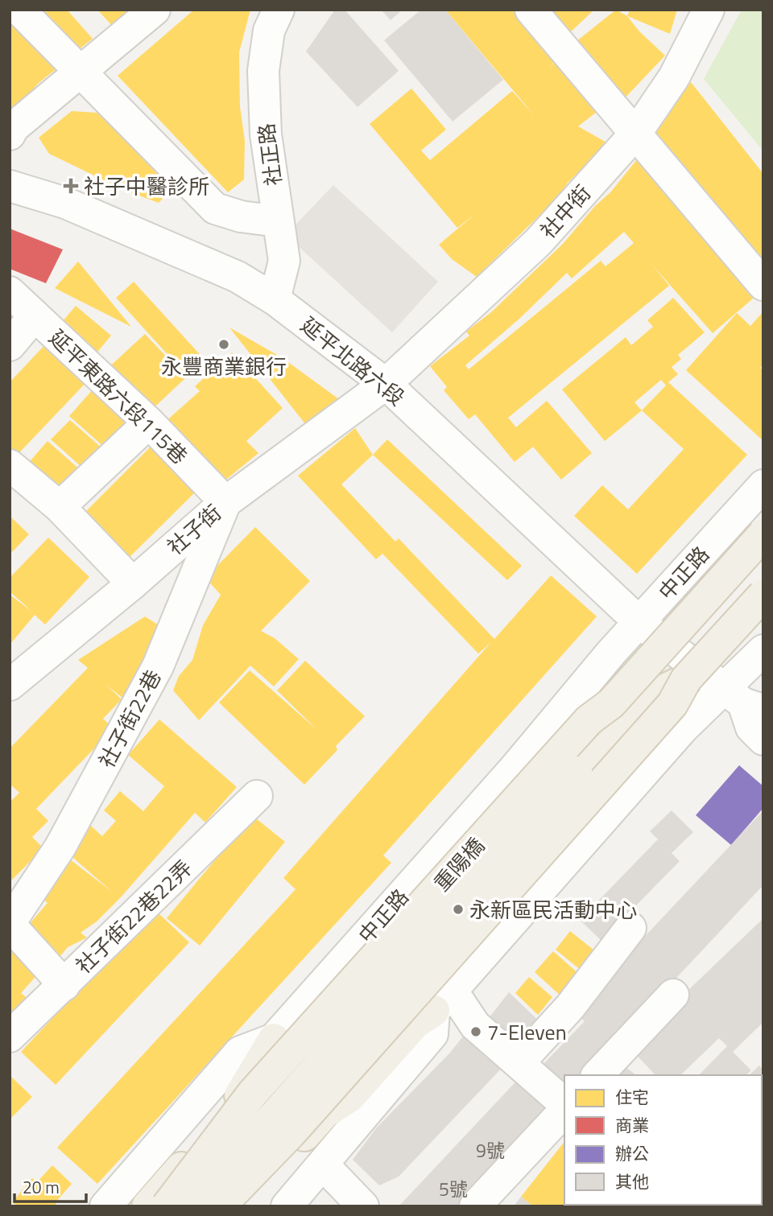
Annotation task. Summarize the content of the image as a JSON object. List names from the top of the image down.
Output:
{
  "streets": {
    "main road": ["重陽橋"],
    "street": [
      "社正路",
      "社中街",
      "延平北路六段",
      "延平東路六段115巷",
      "社子街",
      "中正路",
      "社子街22巷",
      "社子街22巷22弄"
    ]
  },
  "crossings": [
    ["社正路", "延平北路六段"],
    ["社中街", "延平北路六段"],
    ["社中街", "社子街"],
    ["延平北路六段", "社子街"],
    ["延平北路六段", "中正路"],
    ["延平東路六段115巷", "社子街"],
    ["延平東路六段115巷", "社子街22巷"],
    ["社子街", "社子街22巷"]
  ],
  "places": {
    "health": ["社子中醫診所"],
    "other": ["永豐商業銀行", "永新區民活動中心", "7-Eleven"]
  },
  "house_numbers": ["9號", "5號"],
  "legend": [
    "住宅",
    "商業",
    "辦公",
    "其他"
  ],
  "scale_bar": "20 m"
}
